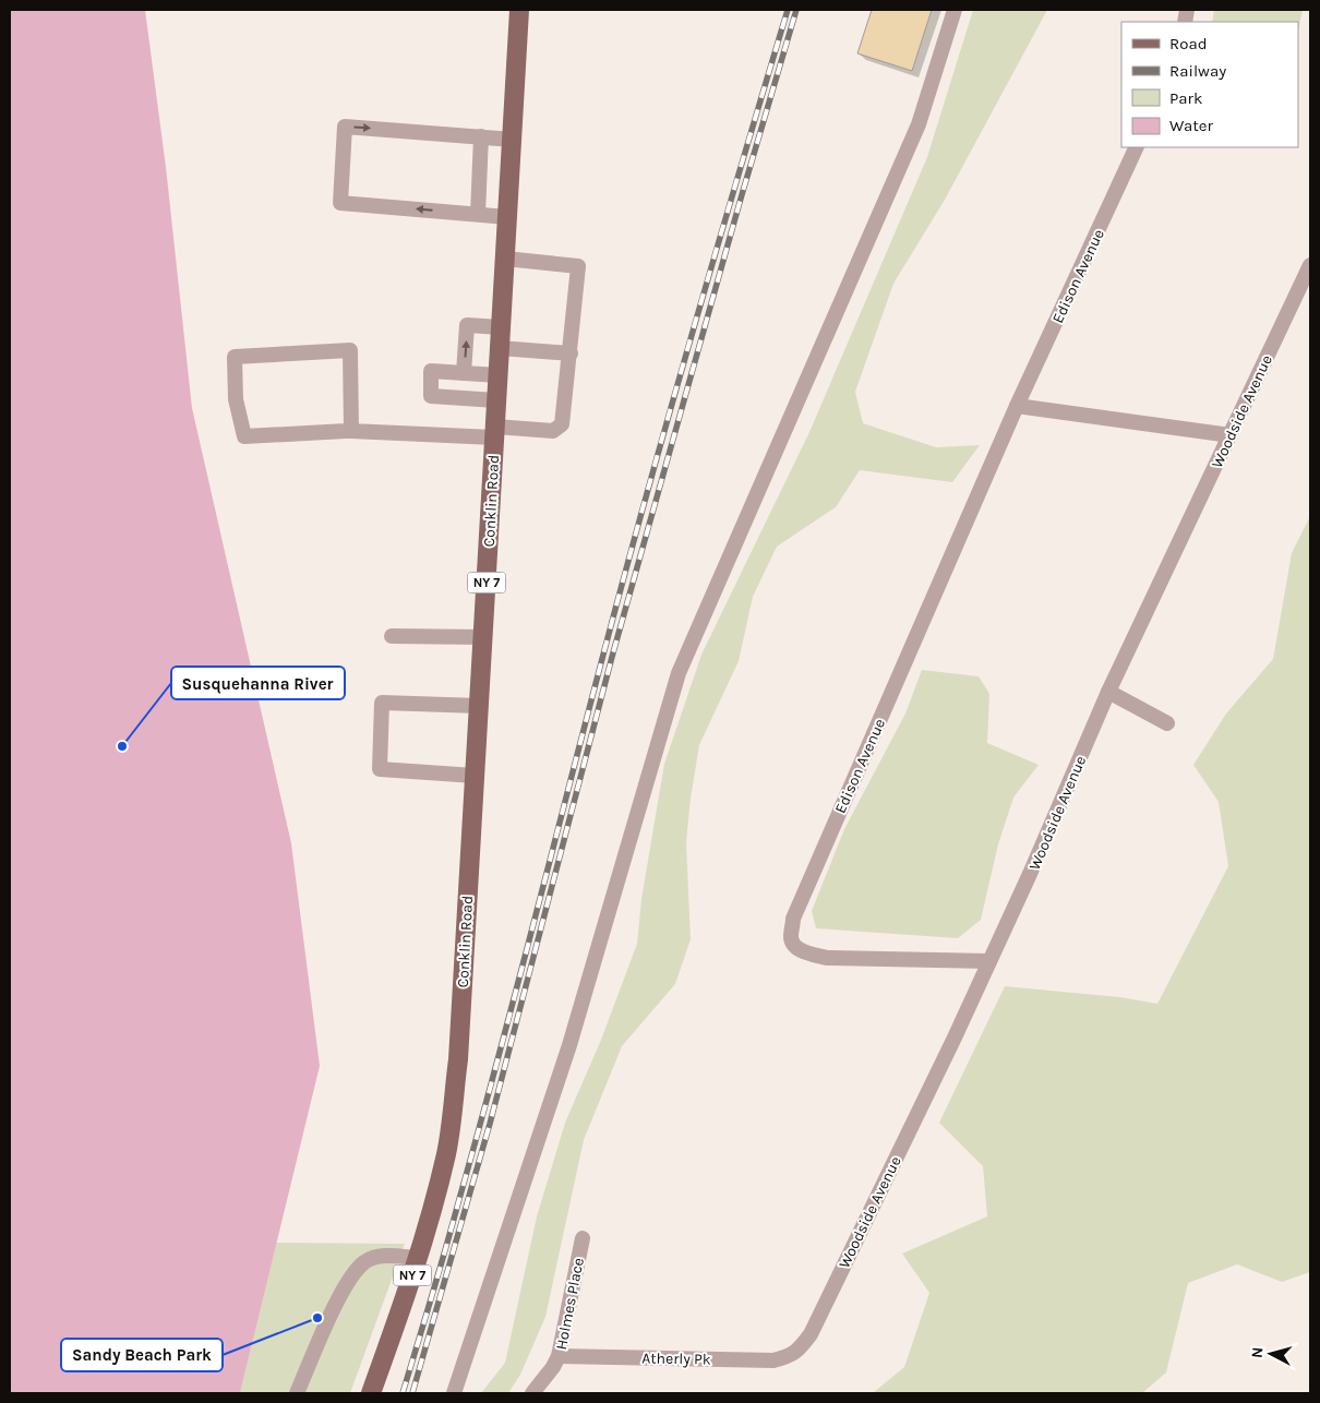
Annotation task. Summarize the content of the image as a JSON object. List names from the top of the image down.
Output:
{
  "streets": {
    "main road": ["Conklin Road", "NY 7"],
    "street": [
      "Edison Avenue",
      "Woodside Avenue",
      "Holmes Place",
      "Atherly Pk"
    ]
  },
  "crossings": [
    ["Edison Avenue", "Woodside Avenue"],
    ["Woodside Avenue", "Atherly Pk"],
    ["Conklin Road", "NY 7"],
    ["Holmes Place", "Atherly Pk"]
  ],
  "places": ["Susquehanna River", "Sandy Beach Park"],
  "legend": [
    "Road",
    "Railway",
    "Park",
    "Water"
  ],
  "north": "left"
}
